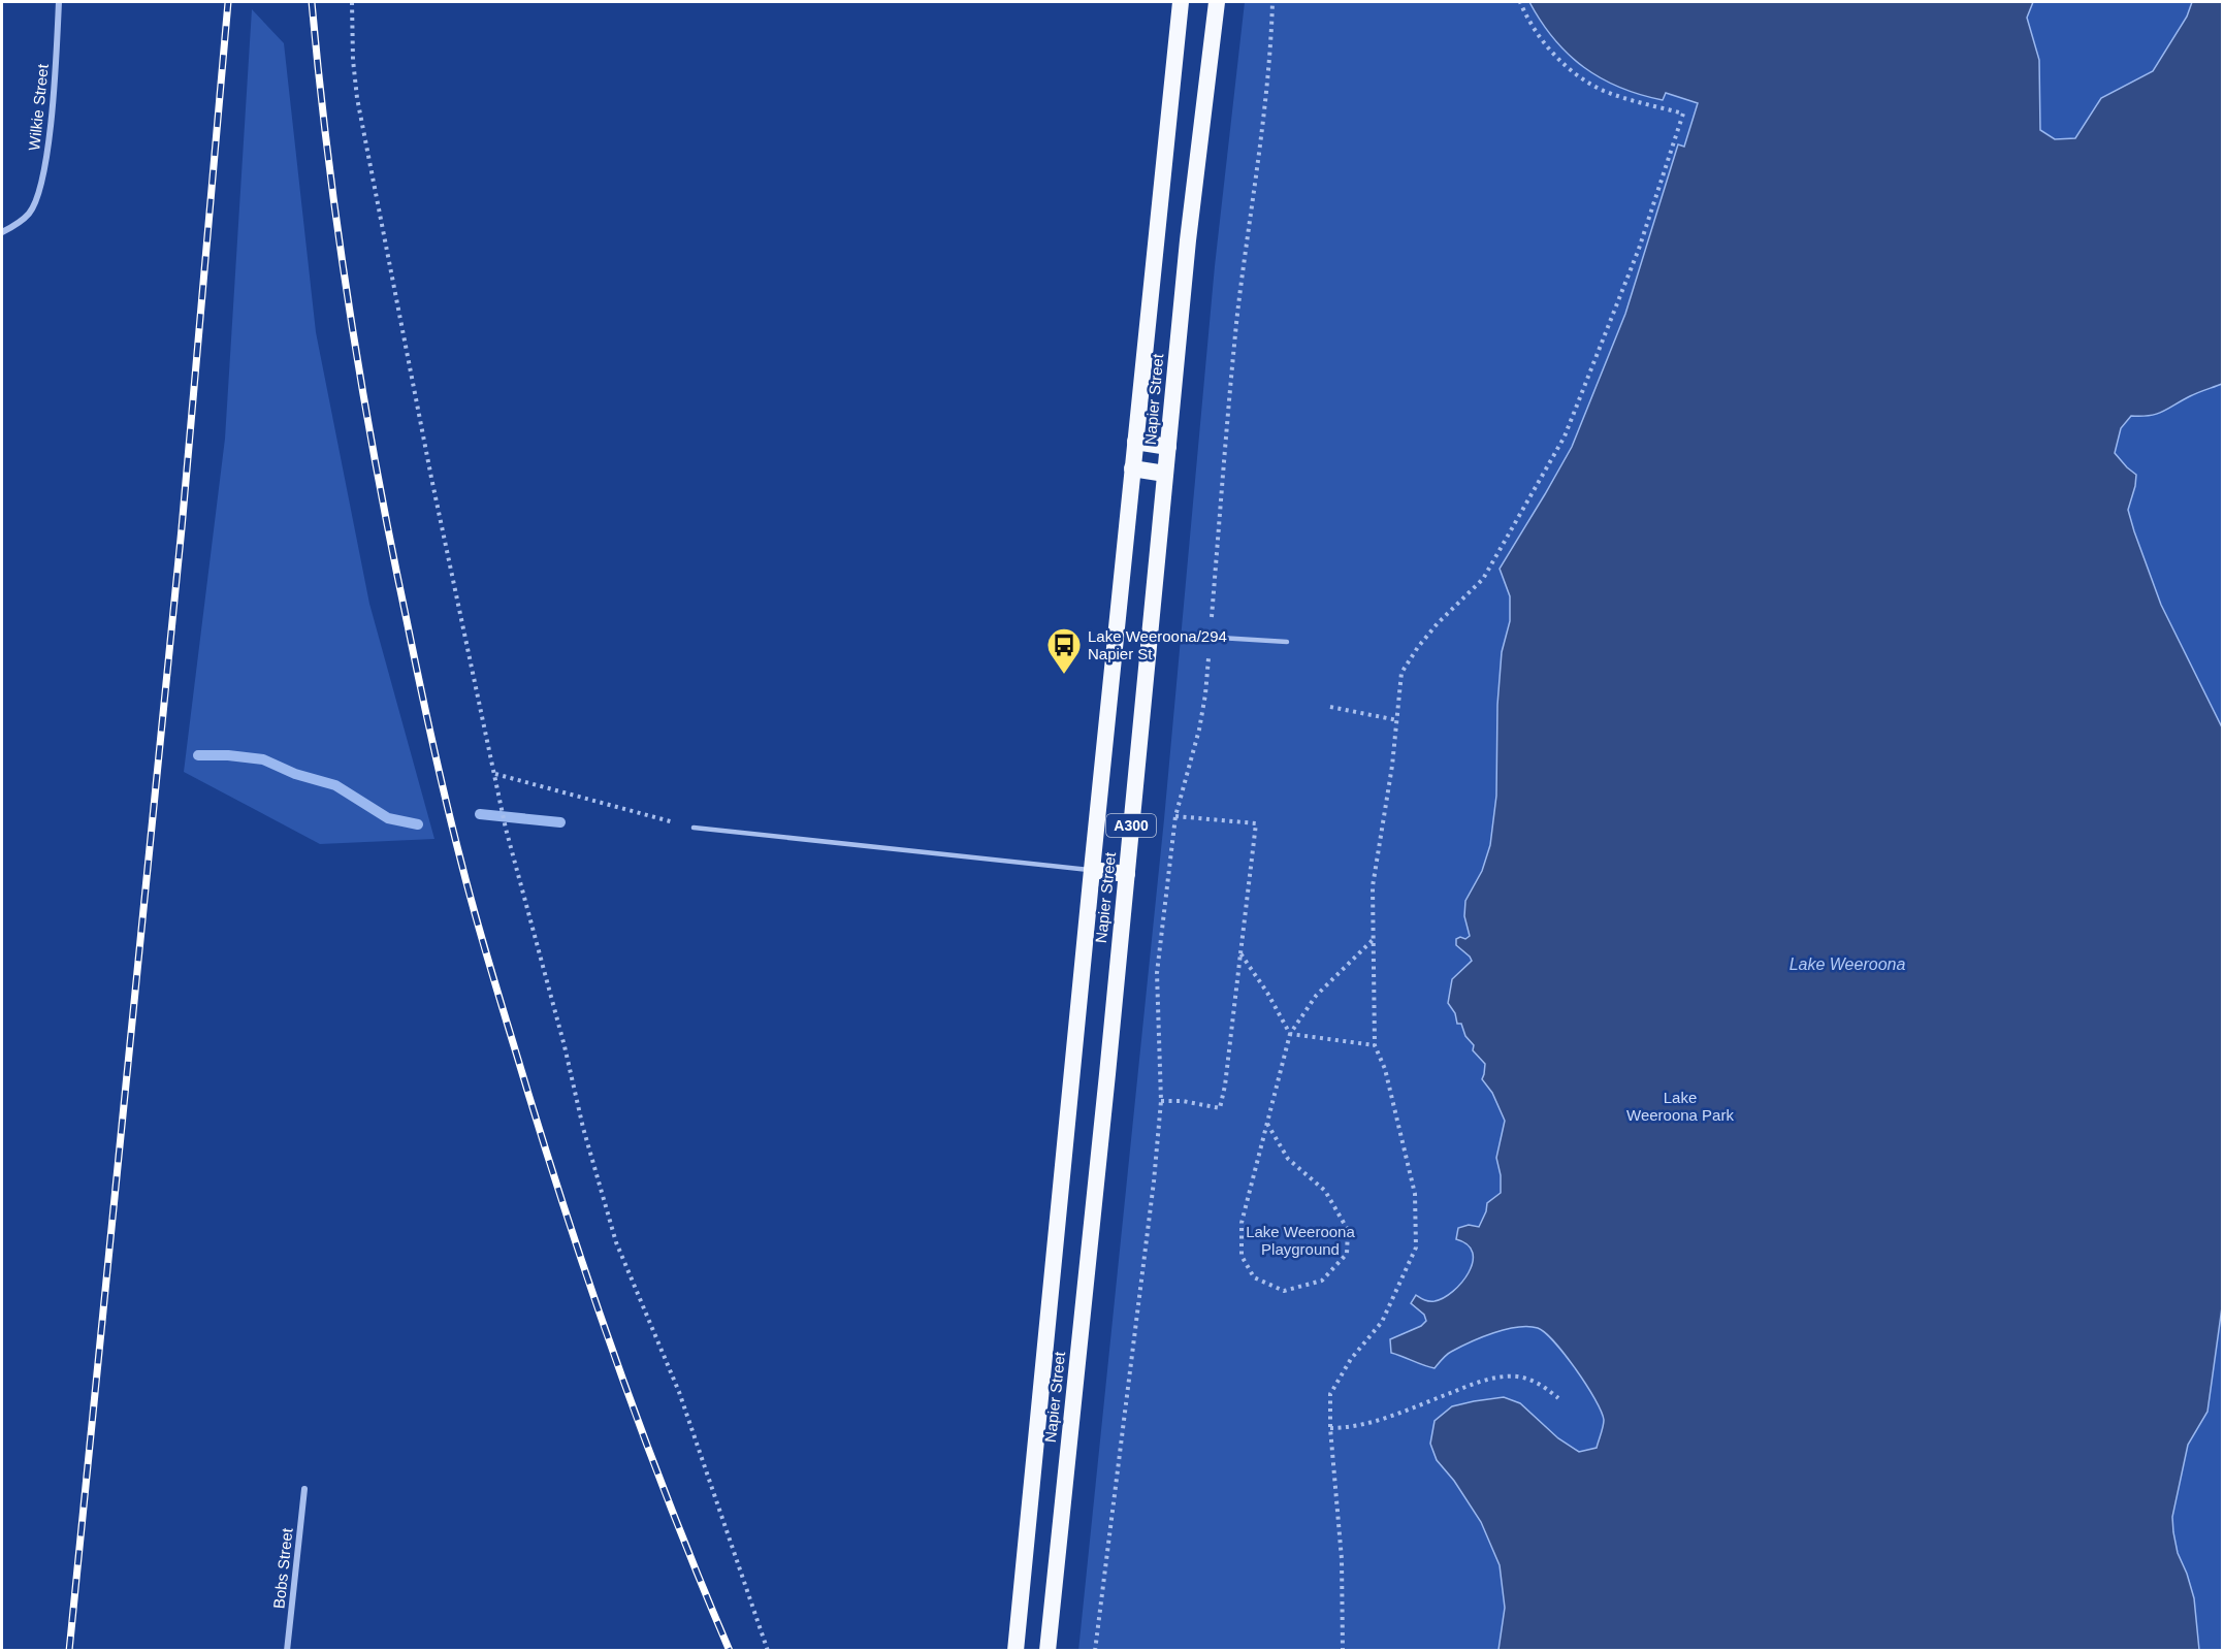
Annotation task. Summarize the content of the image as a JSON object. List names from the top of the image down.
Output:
{
  "streets": {
    "highway": ["Napier Street", "A300"],
    "street": ["Wilkie Street", "Bobs Street"]
  },
  "water": ["Lake Weeroona"],
  "parks": ["Lake Weeroona Park", "Lake Weeroona Playground"],
  "places": {
    "bus stop": ["Lake Weeroona/294 Napier St"]
  }
}
